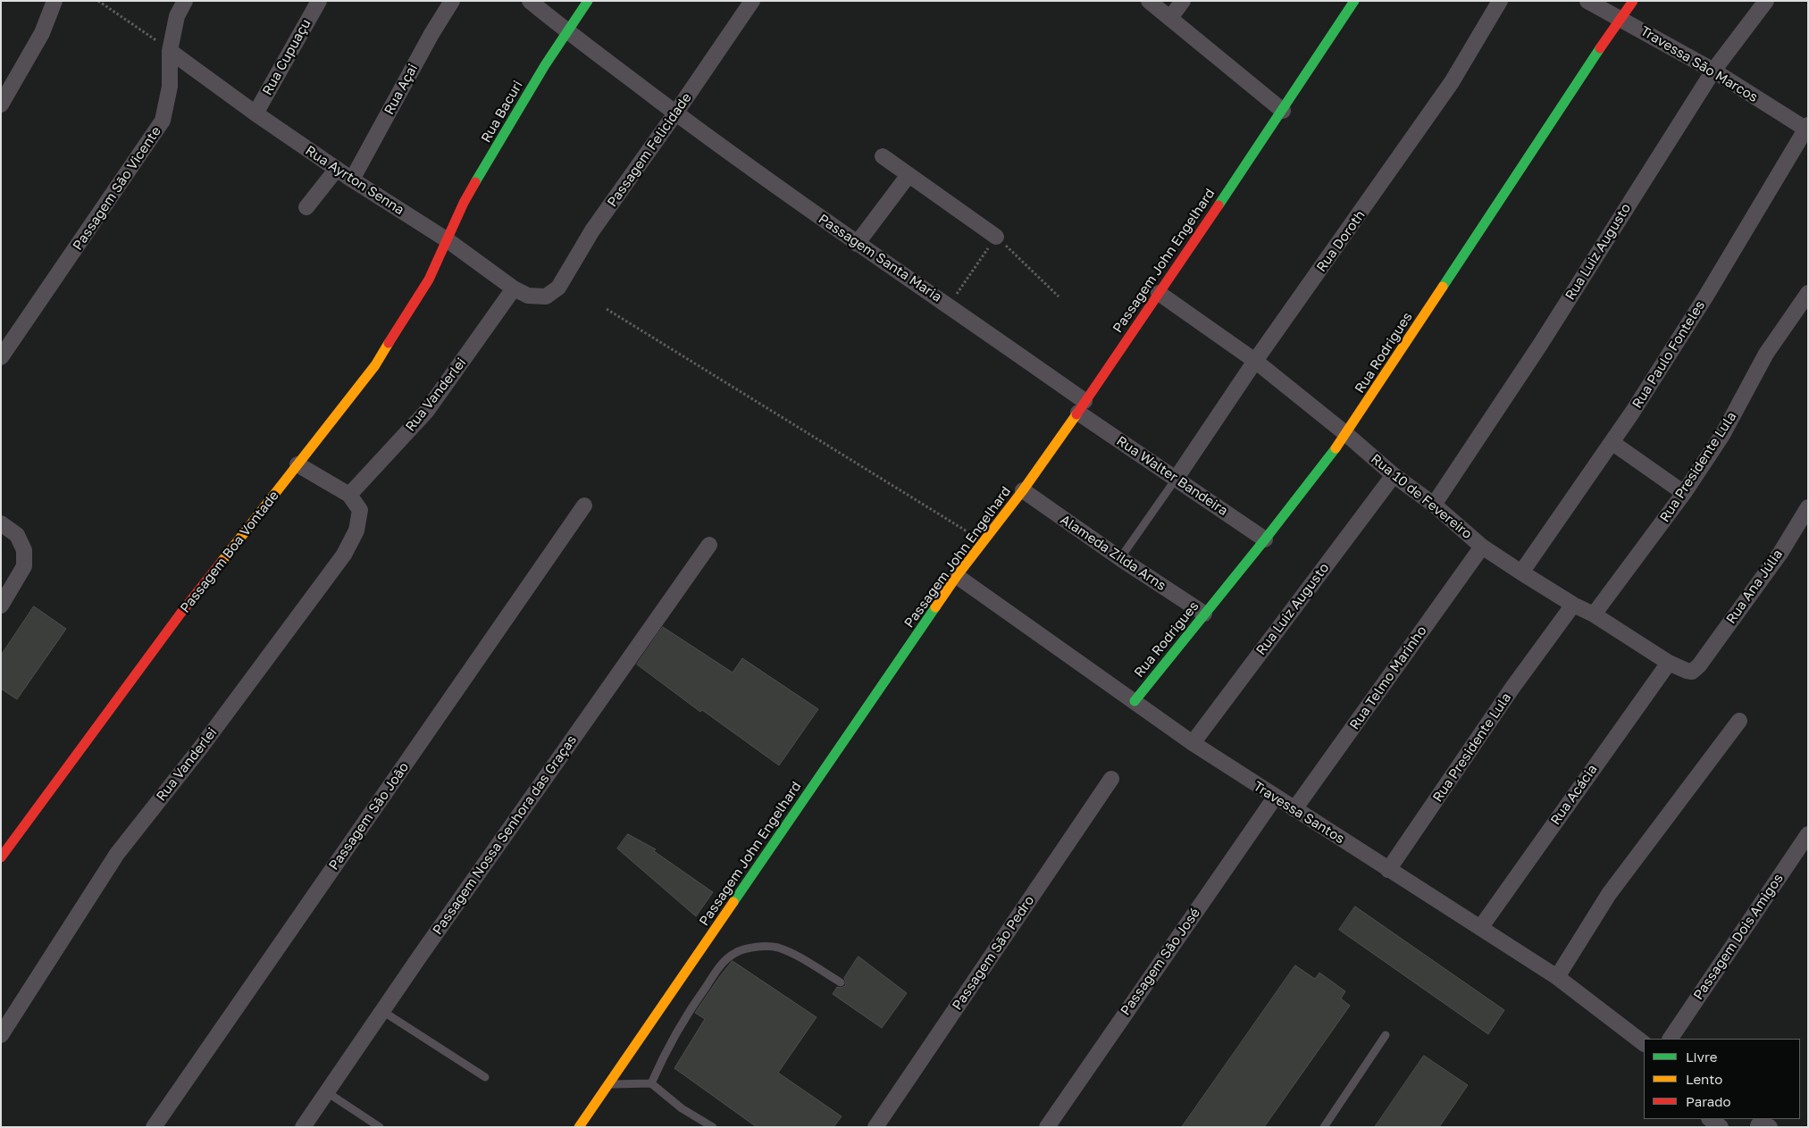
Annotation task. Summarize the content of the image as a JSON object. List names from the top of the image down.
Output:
{
  "streets": {
    "street": [
      "Rua Cupuaçu",
      "Travessa São Marcos",
      "Rua Açai",
      "Rua Bacuri",
      "Passagem Felicidade",
      "Rua Ayrton Senna",
      "Passagem São Vicente",
      "Rua Doroth",
      "Rua Luiz Augusto",
      "Passagem Santa Maria",
      "Passagem John Engelhard",
      "Rua Rodrigues",
      "Rua Paulo Fonteles",
      "Rua Vanderlei",
      "Rua Presidente Lula",
      "Rua Walter Bandeira",
      "Rua 10 de Fevereiro",
      "Passagem Boa Vontade",
      "Alameda Zilda Arns",
      "Rua Ana Júlia",
      "Rua Telmo Marinho",
      "Rua Acácia",
      "Travessa Santos",
      "Passagem São João",
      "Passagem Nossa Senhora das Graças",
      "Passagem Dois Amigos",
      "Passagem São Pedro",
      "Passagem São José"
    ]
  },
  "crossings": [
    ["Rua Cupuaçu", "Rua Ayrton Senna"],
    ["Travessa São Marcos", "Rua Luiz Augusto"],
    ["Travessa São Marcos", "Rua Rodrigues"],
    ["Travessa São Marcos", "Rua Paulo Fonteles"],
    ["Rua Açai", "Rua Ayrton Senna"],
    ["Rua Bacuri", "Rua Ayrton Senna"],
    ["Rua Bacuri", "Passagem Santa Maria"],
    ["Rua Bacuri", "Passagem Boa Vontade"],
    ["Passagem Felicidade", "Rua Ayrton Senna"],
    ["Passagem Felicidade", "Passagem Santa Maria"],
    ["Rua Ayrton Senna", "Passagem São Vicente"],
    ["Rua Ayrton Senna", "Rua Vanderlei"],
    ["Rua Ayrton Senna", "Passagem Boa Vontade"],
    ["Rua Doroth", "Rua Walter Bandeira"],
    ["Rua Doroth", "Rua 10 de Fevereiro"],
    ["Rua Luiz Augusto", "Rua 10 de Fevereiro"],
    ["Rua Luiz Augusto", "Travessa Santos"],
    ["Passagem Santa Maria", "Passagem John Engelhard"],
    ["Passagem Santa Maria", "Rua Walter Bandeira"],
    ["Passagem John Engelhard", "Rua Walter Bandeira"],
    ["Passagem John Engelhard", "Rua 10 de Fevereiro"],
    ["Passagem John Engelhard", "Alameda Zilda Arns"],
    ["Passagem John Engelhard", "Travessa Santos"],
    ["Rua Rodrigues", "Rua Walter Bandeira"],
    ["Rua Rodrigues", "Rua 10 de Fevereiro"],
    ["Rua Rodrigues", "Alameda Zilda Arns"],
    ["Rua Rodrigues", "Travessa Santos"],
    ["Rua Paulo Fonteles", "Rua 10 de Fevereiro"],
    ["Rua Presidente Lula", "Rua 10 de Fevereiro"],
    ["Rua Presidente Lula", "Travessa Santos"],
    ["Rua 10 de Fevereiro", "Rua Ana Júlia"],
    ["Rua 10 de Fevereiro", "Rua Telmo Marinho"],
    ["Rua 10 de Fevereiro", "Rua Acácia"],
    ["Rua Telmo Marinho", "Travessa Santos"],
    ["Rua Acácia", "Travessa Santos"],
    ["Travessa Santos", "Passagem São José"]
  ],
  "legend": ["Livre", "Lento", "Parado"]
}
